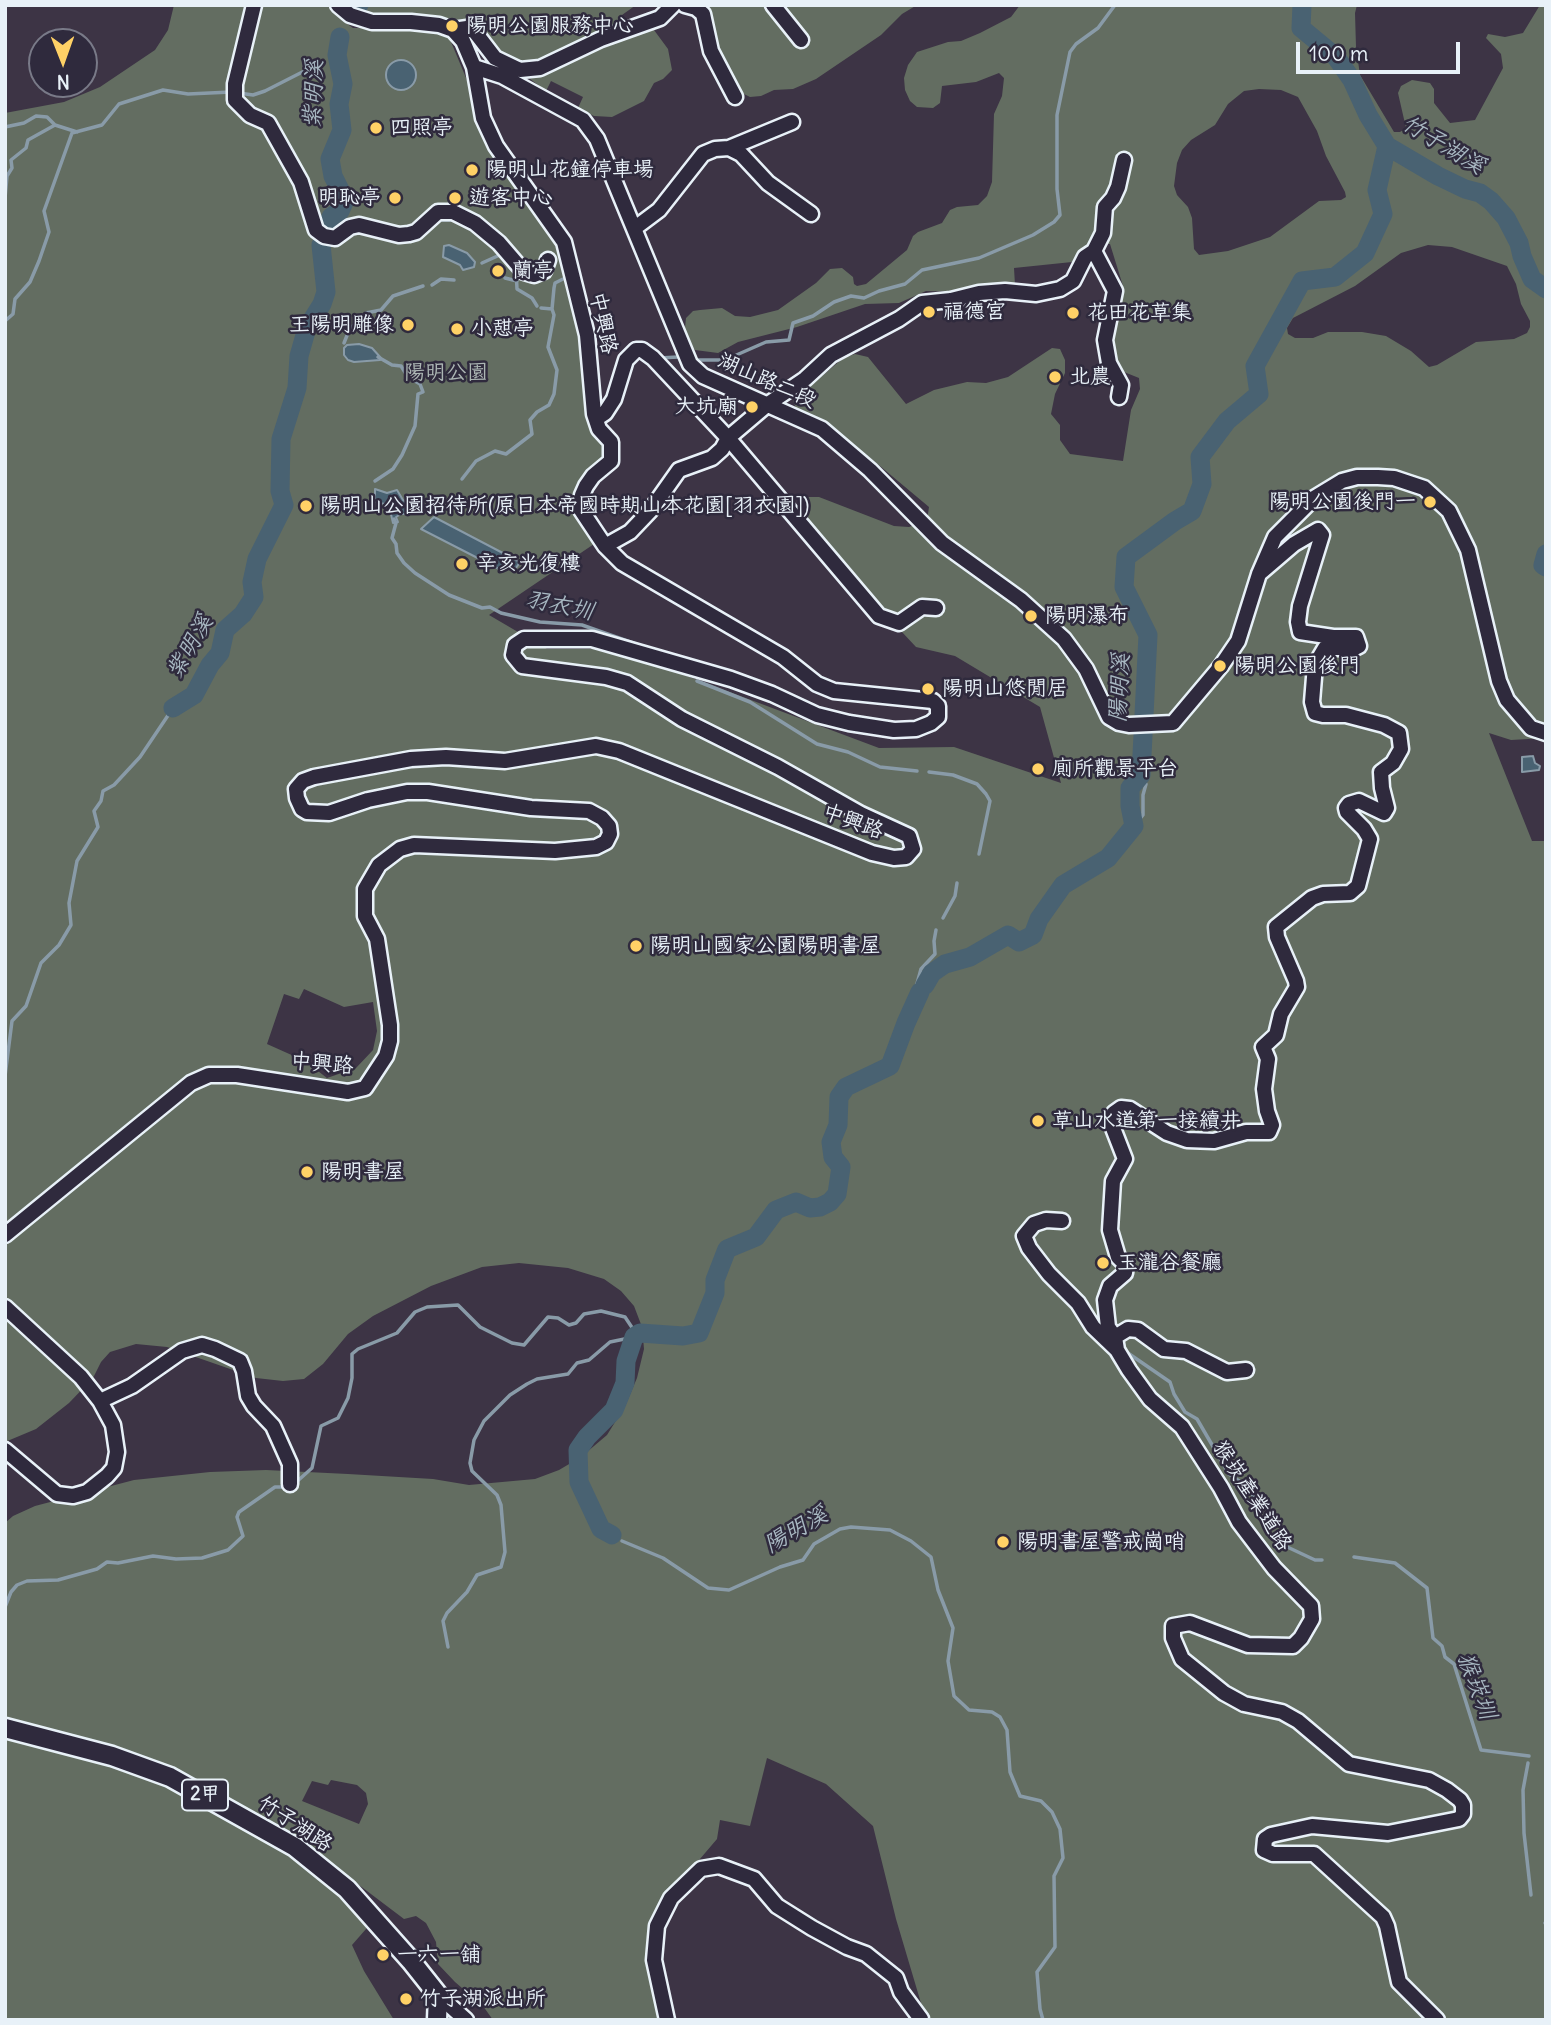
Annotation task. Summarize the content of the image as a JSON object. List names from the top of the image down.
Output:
{
  "streets": {
    "main road": ["2甲", "竹子湖路"],
    "street": ["中興路", "湖山路二段", "猴崁產業道路"]
  },
  "crossings": [
    ["中興路", "湖山路二段"],
    ["湖山路二段", "猴崁產業道路"]
  ],
  "water": [
    "紫明溪",
    "竹子湖溪",
    "羽衣圳",
    "陽明溪",
    "猴崁圳"
  ],
  "parks": ["陽明公園"],
  "places": [
    "陽明公園服務中心",
    "四照亭",
    "陽明山花鐘停車場",
    "明恥亭",
    "遊客中心",
    "蘭亭",
    "福德宮",
    "花田花草集",
    "王陽明雕像",
    "小憇亭",
    "北農",
    "大坑廟",
    "陽明公園後門一",
    "陽明山公園招待所(原日本帝國時期山本花園[羽衣園])",
    "辛亥光復樓",
    "陽明瀑布",
    "陽明公園後門",
    "陽明山悠閒居",
    "廁所觀景平台",
    "陽明山國家公園陽明書屋",
    "草山水道第一接續井",
    "陽明書屋",
    "玉瀧谷餐廳",
    "陽明書屋警戒崗哨",
    "一六一舖",
    "竹子湖派出所"
  ],
  "scale_bar": "100 m",
  "north": "bottom"
}
